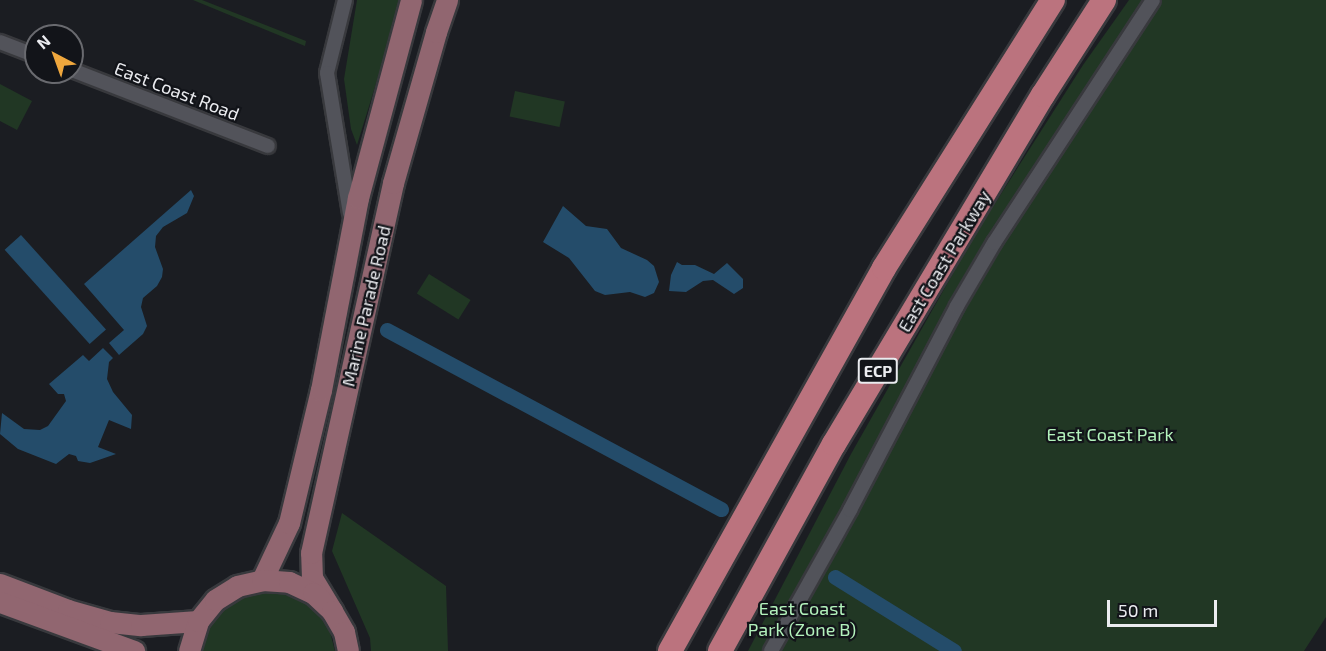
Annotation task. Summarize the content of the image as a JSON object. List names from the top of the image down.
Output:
{
  "streets": {
    "highway": ["East Coast Parkway", "ECP"],
    "main road": ["Marine Parade Road"],
    "street": ["East Coast Road"]
  },
  "crossings": [
    ["East Coast Parkway", "ECP"]
  ],
  "parks": ["East Coast Park", "East Coast Park (Zone B)"],
  "scale_bar": "50 m",
  "north": "top left"
}
